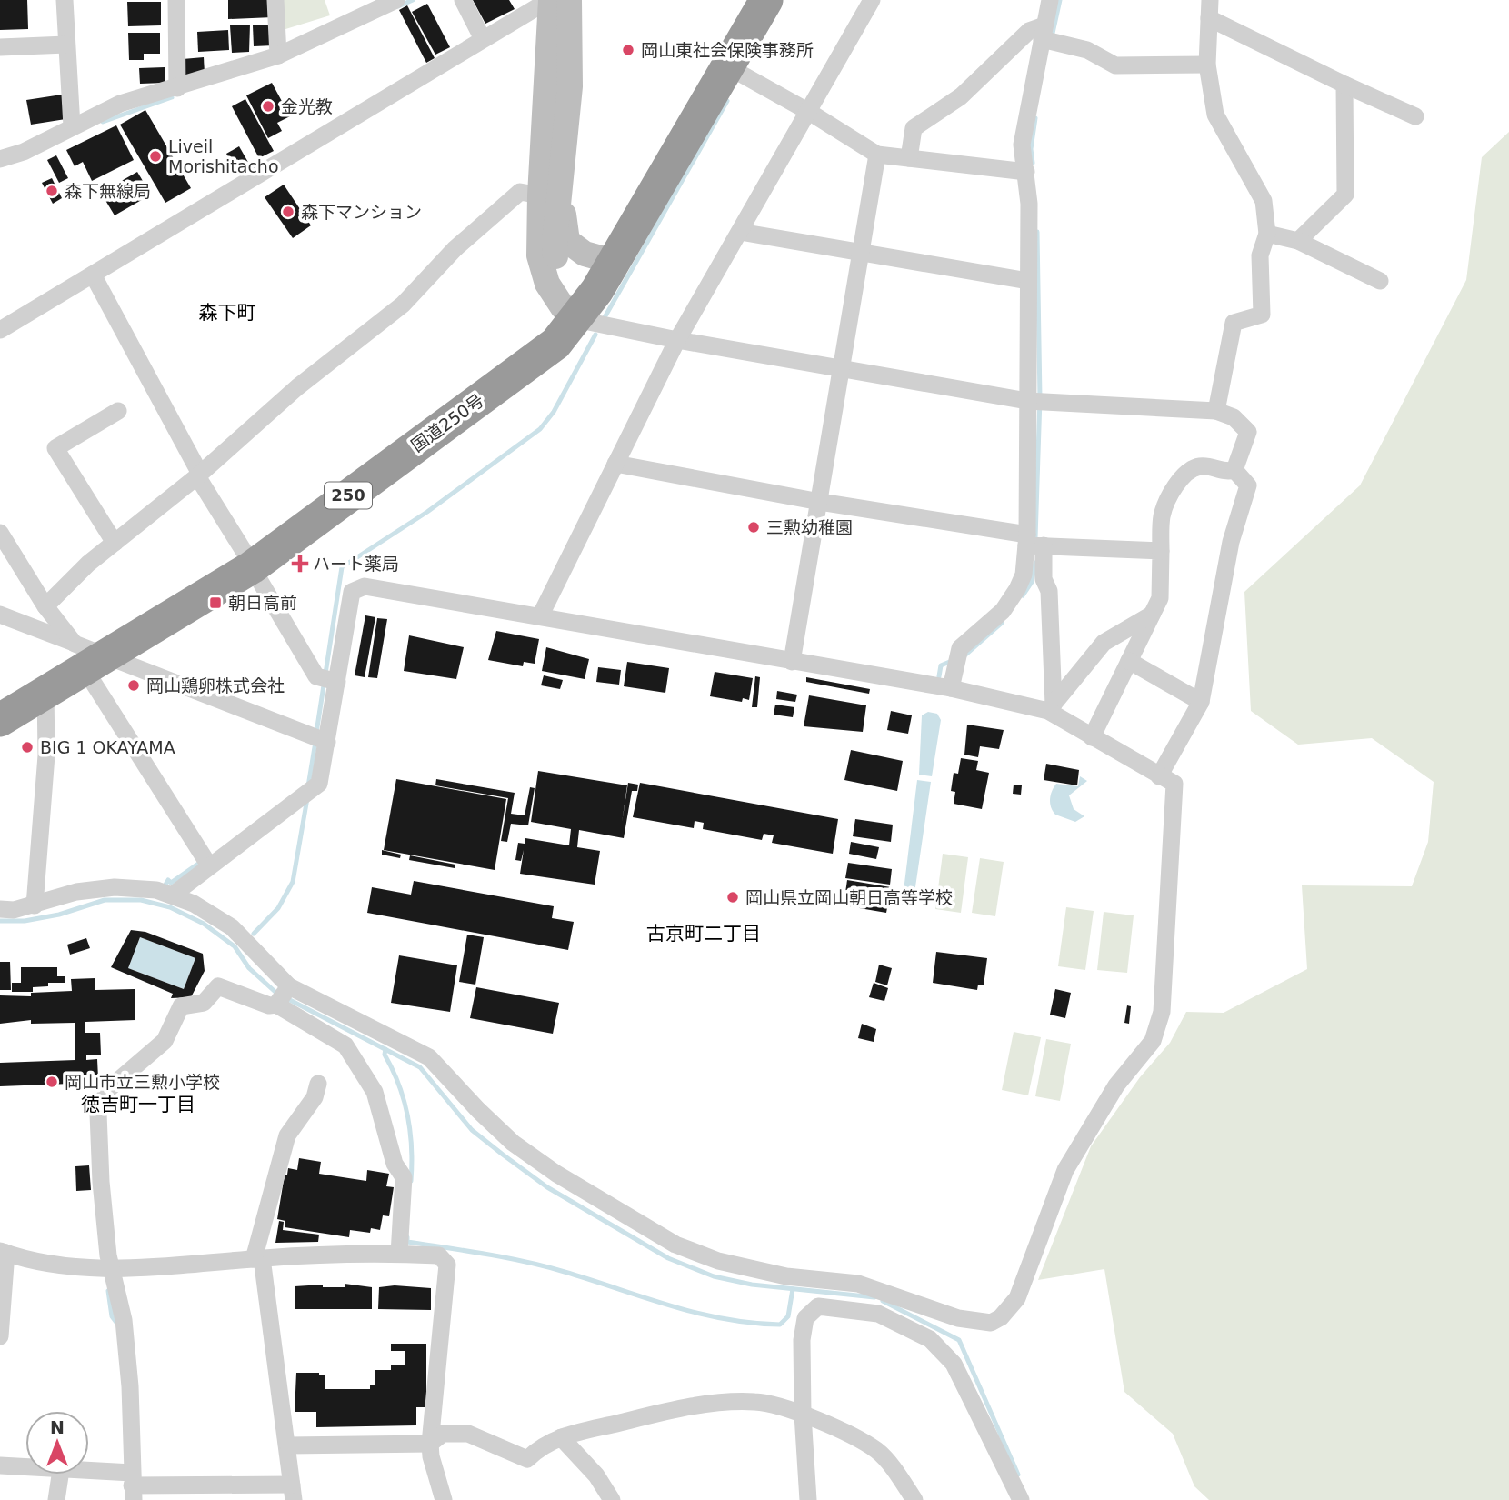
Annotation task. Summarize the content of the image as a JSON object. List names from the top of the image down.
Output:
{
  "streets": {
    "highway": ["国道250号", "250"]
  },
  "districts": ["森下町", "古京町二丁目", "徳吉町一丁目"],
  "places": {
    "other": [
      "岡山東社会保険事務所",
      "金光教",
      "Liveil Morishitacho",
      "森下無線局",
      "森下マンション",
      "三勲幼稚園",
      "岡山鶏卵株式会社",
      "BIG 1 OKAYAMA",
      "岡山県立岡山朝日高等学校",
      "岡山市立三勲小学校"
    ],
    "health": ["ハート薬局"],
    "transit": ["朝日高前"]
  },
  "north": "top"
}
